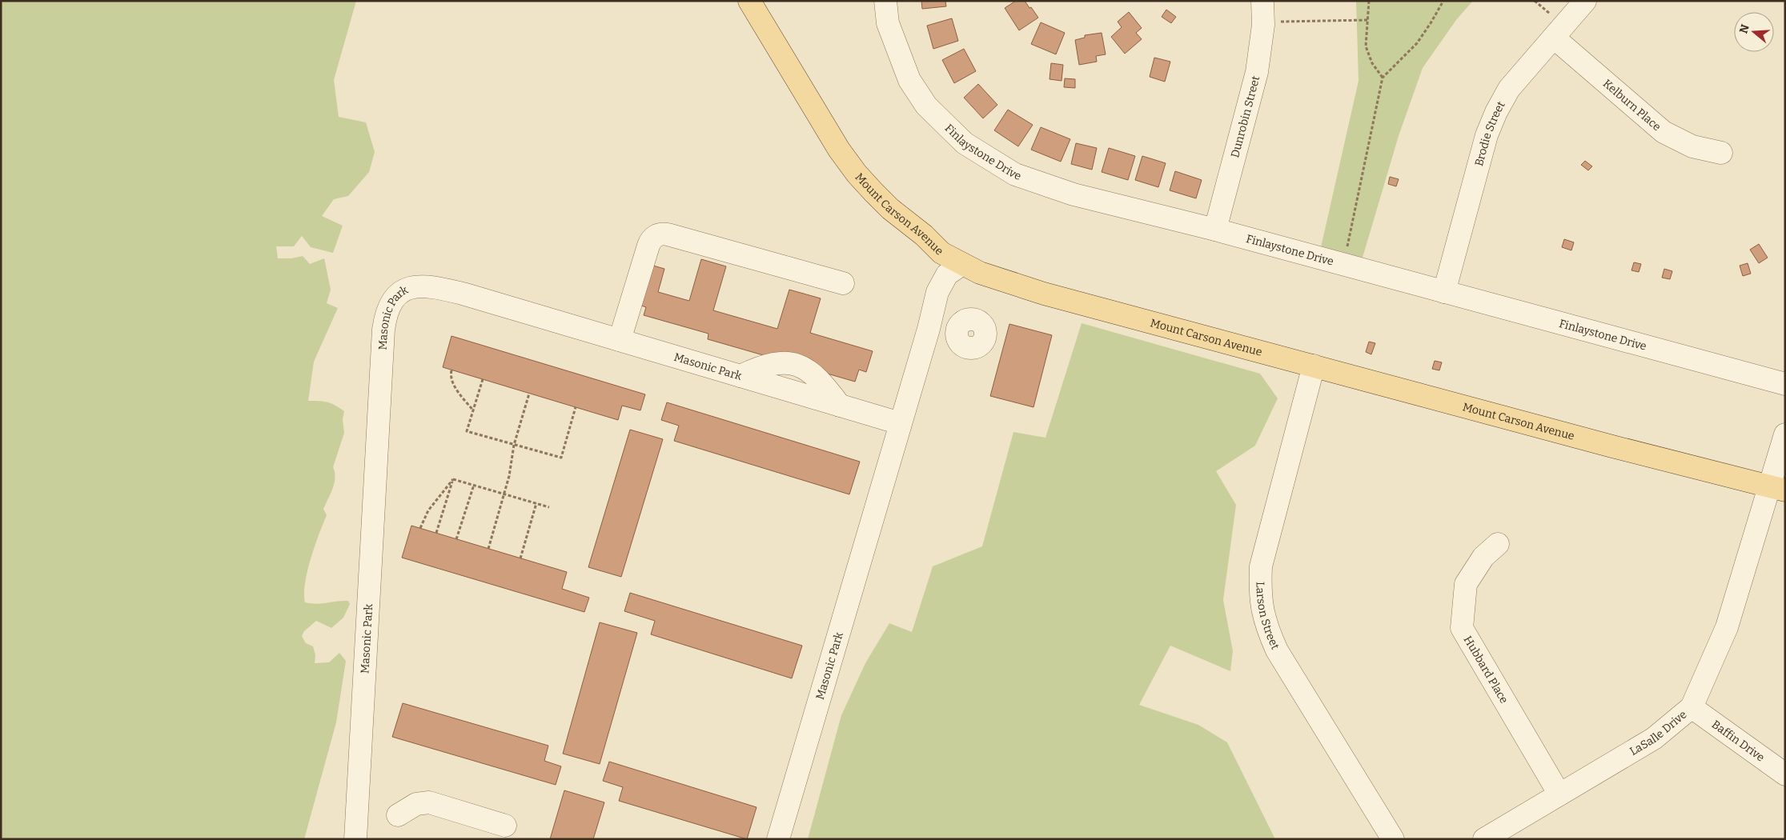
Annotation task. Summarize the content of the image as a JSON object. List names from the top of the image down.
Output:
{
  "streets": {
    "main road": ["Mount Carson Avenue"],
    "street": [
      "Kelburn Place",
      "Dunrobin Street",
      "Brodie Street",
      "Finlaystone Drive",
      "Masonic Park",
      "Larson Street",
      "Hubbard Place",
      "LaSalle Drive",
      "Baffin Drive"
    ]
  },
  "crossings": [
    ["Kelburn Place", "Brodie Street"],
    ["Dunrobin Street", "Finlaystone Drive"],
    ["Brodie Street", "Finlaystone Drive"],
    ["Mount Carson Avenue", "Masonic Park"],
    ["Mount Carson Avenue", "Larson Street"],
    ["Mount Carson Avenue", "LaSalle Drive"],
    ["Hubbard Place", "LaSalle Drive"],
    ["LaSalle Drive", "Baffin Drive"]
  ],
  "north": "left"
}
